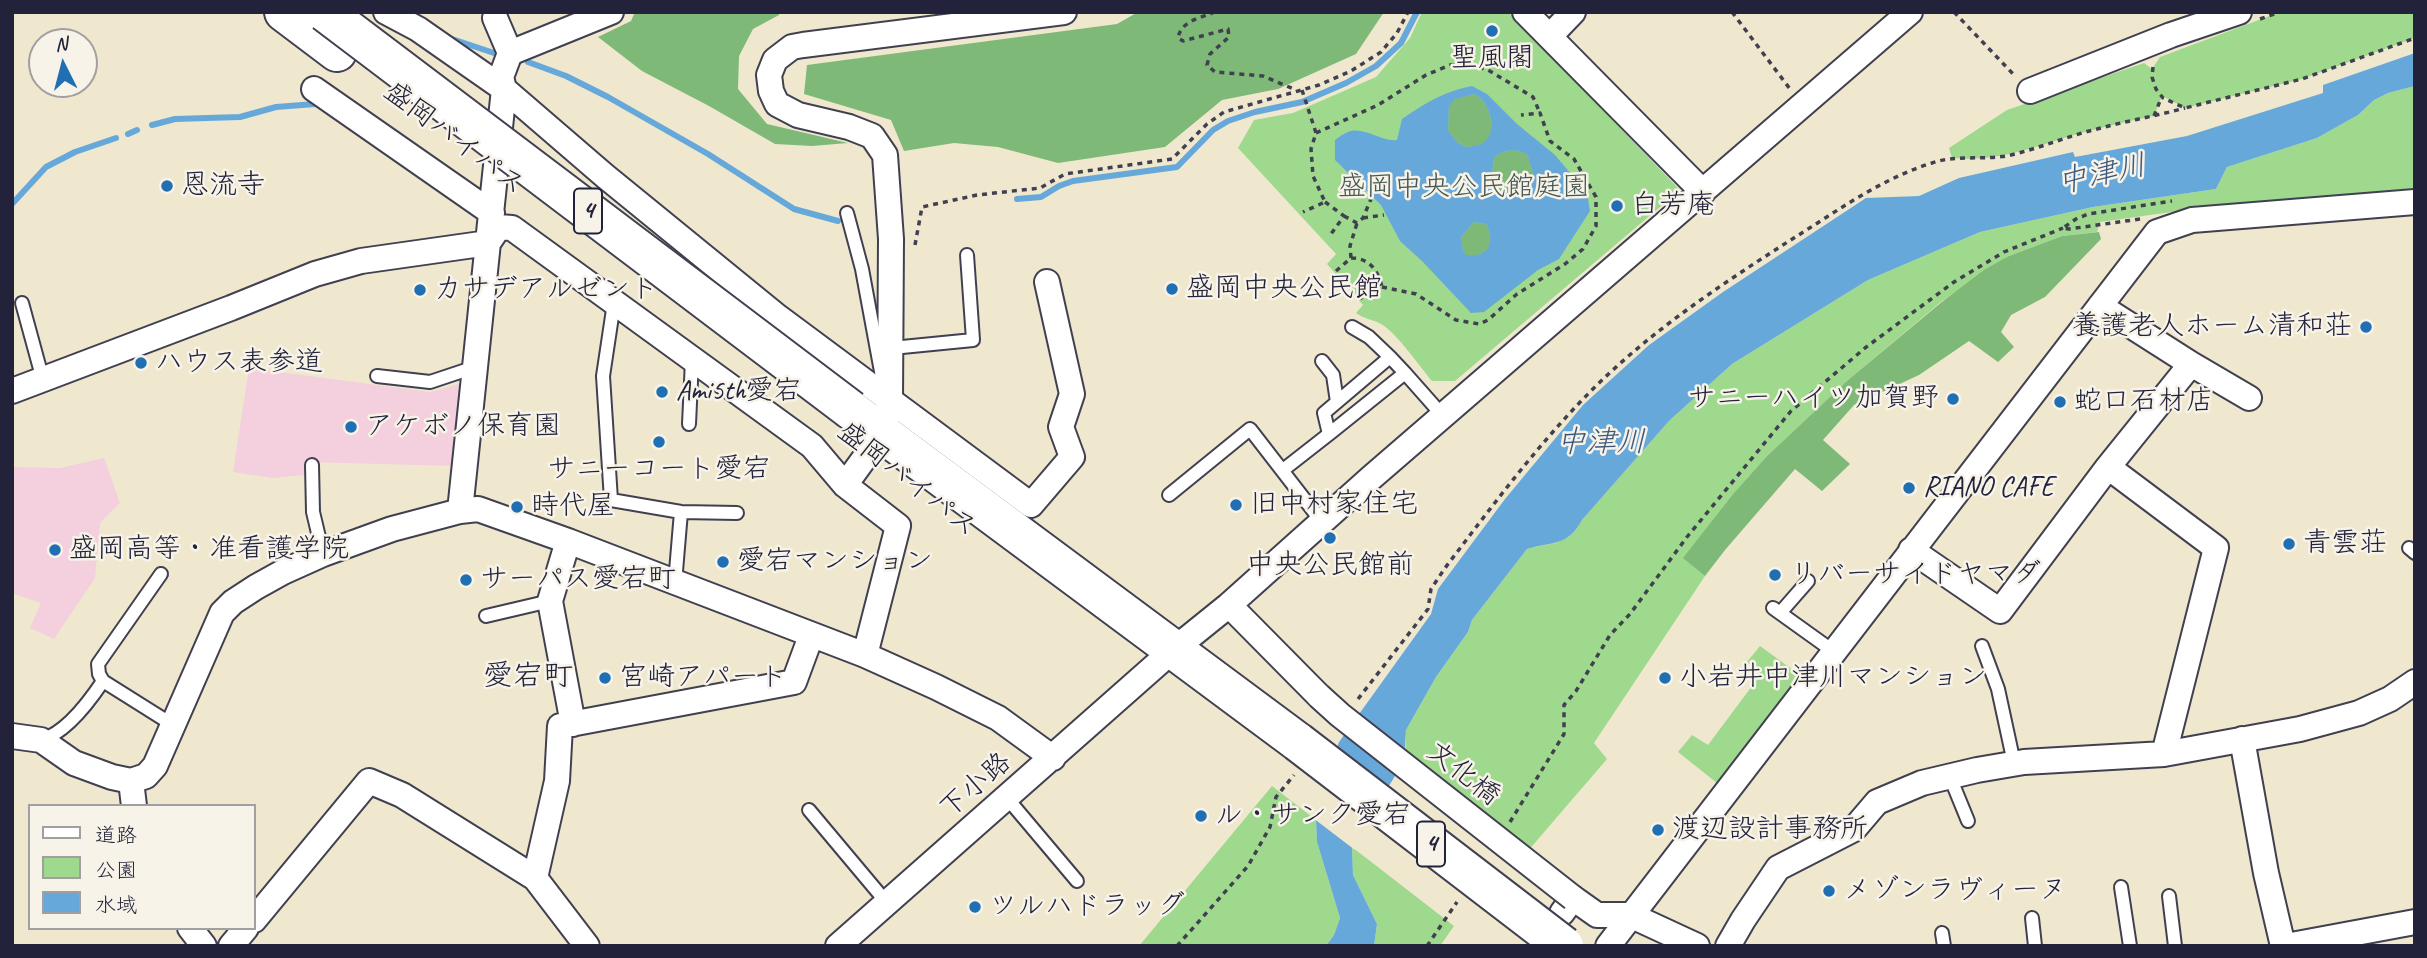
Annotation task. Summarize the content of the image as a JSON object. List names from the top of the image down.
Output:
{
  "streets": {
    "highway": ["盛岡バイパス", "4"],
    "street": ["文化橋", "下小路"]
  },
  "crossings": [
    ["盛岡バイパス", "文化橋"],
    ["盛岡バイパス", "下小路"],
    ["文化橋", "下小路"]
  ],
  "districts": ["愛宕町"],
  "water": ["中津川"],
  "parks": ["盛岡中央公民館庭園"],
  "places": [
    "聖風閣",
    "恩流寺",
    "白芳庵",
    "盛岡中央公民館",
    "カサデアルゼント",
    "養護老人ホーム清和荘",
    "ハウス表参道",
    "Ami5th愛宕",
    "サニーハイツ加賀野",
    "蛇口石材店",
    "アケボノ保育園",
    "サニーコート愛宕",
    "RIANO CAFE",
    "旧中村家住宅",
    "時代屋",
    "中央公民館前",
    "青雲荘",
    "盛岡高等・准看護学院",
    "愛宕マンション",
    "リバーサイドヤマダ",
    "サーパス愛宕町",
    "宮崎アパート",
    "小岩井中津川マンション",
    "ル・サンク愛宕",
    "渡辺設計事務所",
    "メゾンラヴィーヌ",
    "ツルハドラッグ"
  ],
  "legend": ["道路", "公園", "水域"],
  "north": "top"
}
